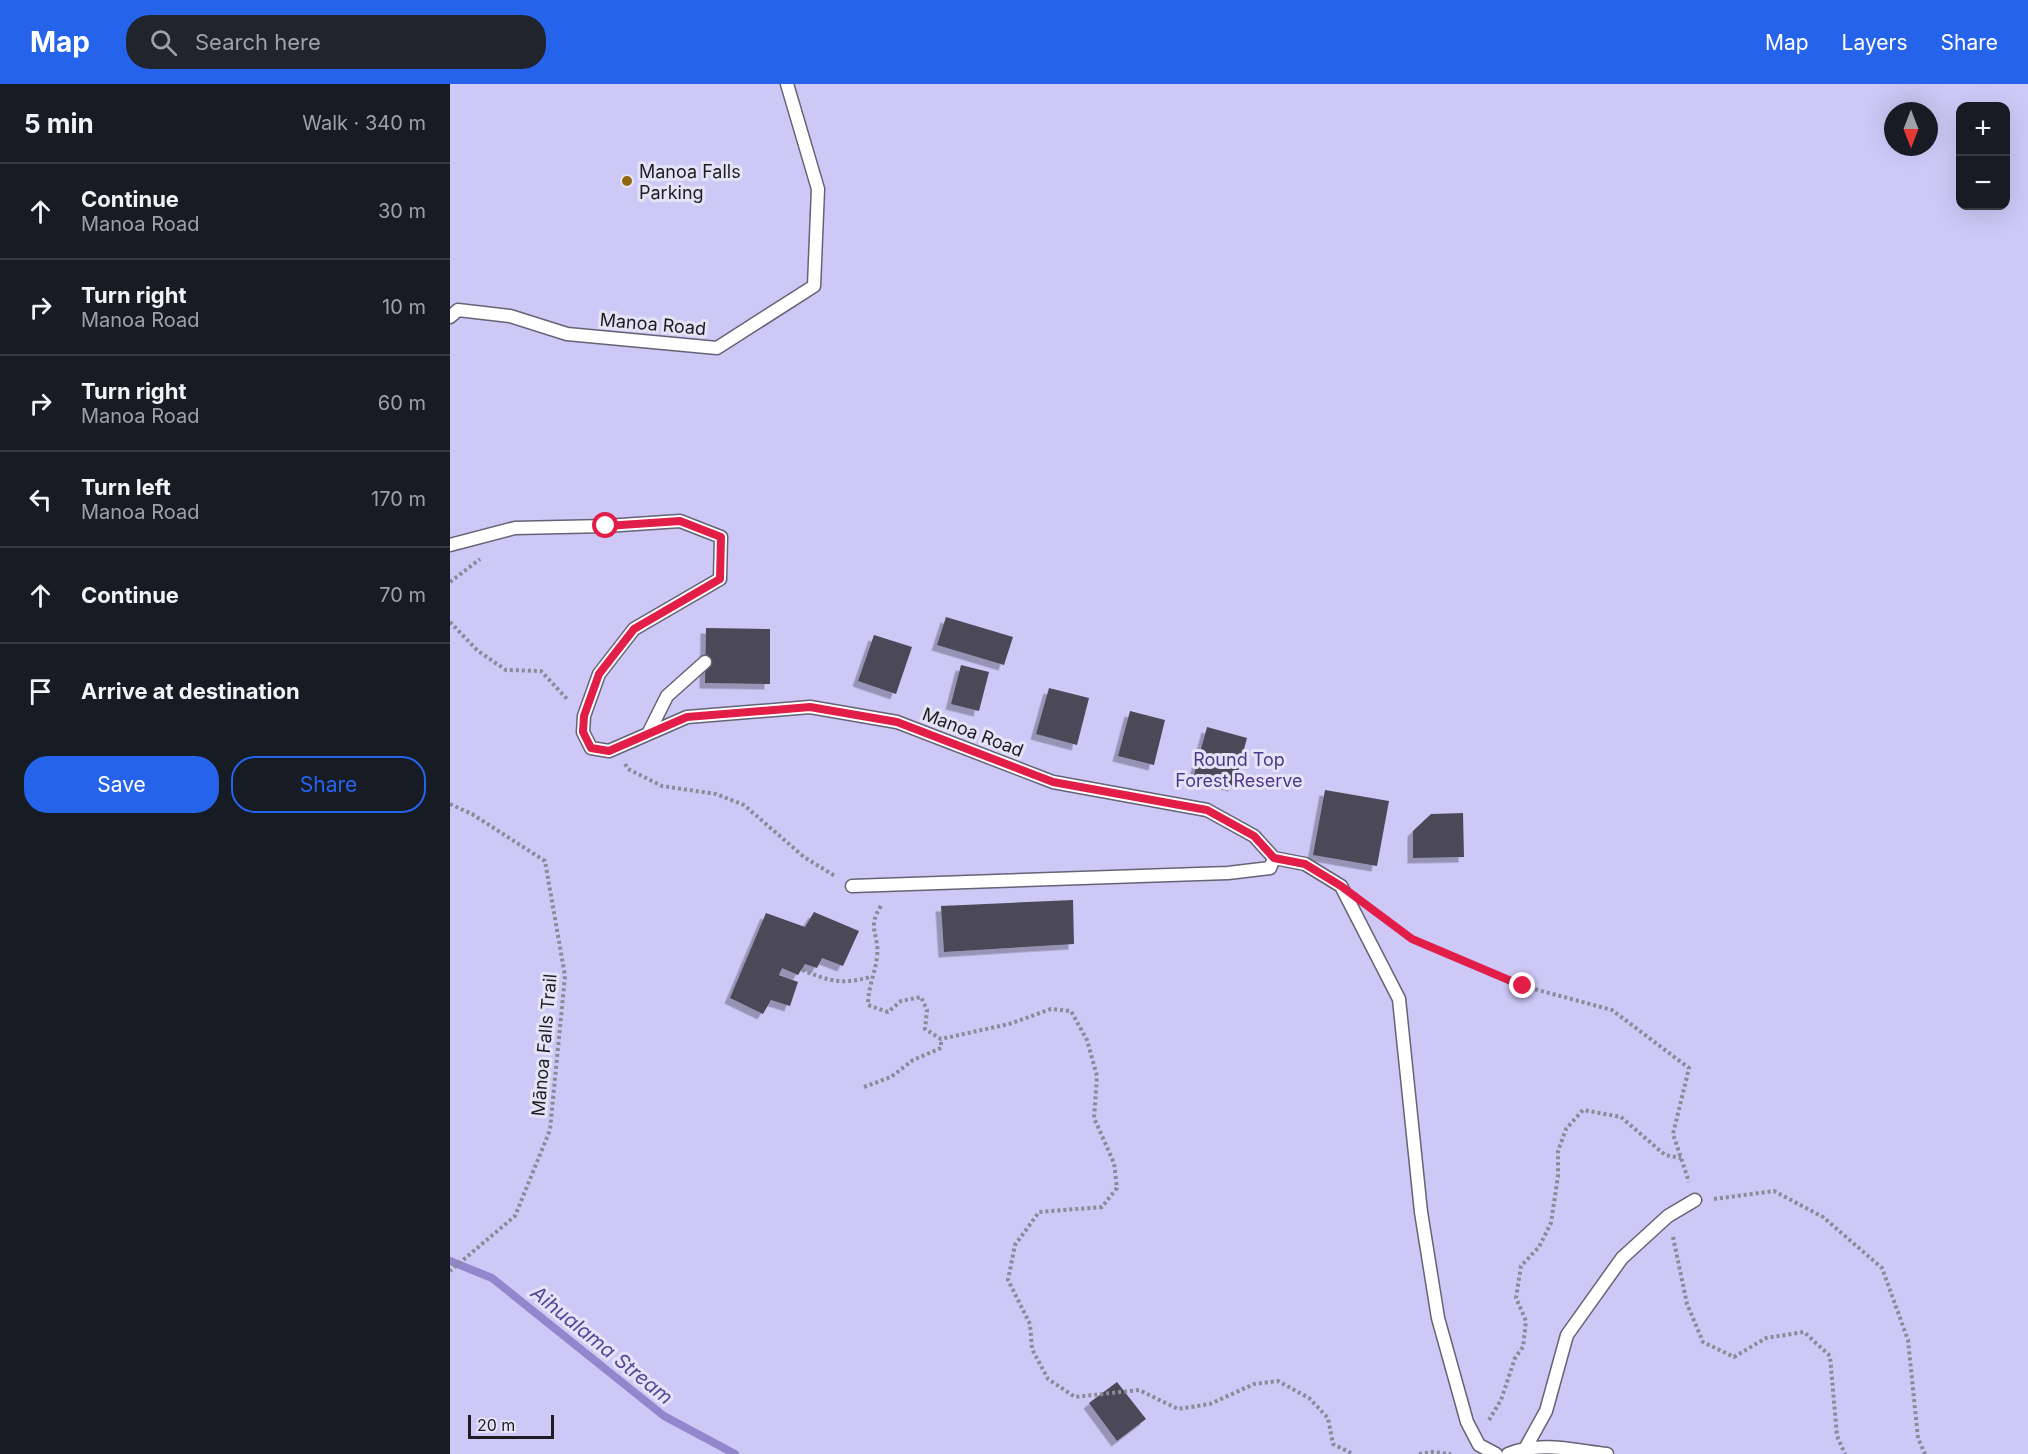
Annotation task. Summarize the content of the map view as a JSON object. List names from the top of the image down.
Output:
{
  "streets": {
    "lane": ["Manoa Road"],
    "path": ["Mānoa Falls Trail"]
  },
  "water": ["Aihualama Stream"],
  "parks": ["Round Top Forest Reserve"],
  "places": ["Manoa Falls Parking"],
  "scale_bar": "20 m",
  "north": "bottom",
  "page": {
    "header": "Map",
    "search": "Search here",
    "nav": ["Map", "Layers", "Share"],
    "heading": ["5 min", "Walk · 340 m"],
    "map_buttons": ["+", "−"],
    "list": [
      ["Continue", "Manoa Road", "30 m"],
      ["Turn right", "Manoa Road", "10 m"],
      ["Turn right", "Manoa Road", "60 m"],
      ["Turn left", "Manoa Road", "170 m"],
      ["Continue", "70 m"],
      "Arrive at destination"
    ],
    "buttons": ["Save", "Share"],
    "scale": "20 m"
  }
}
